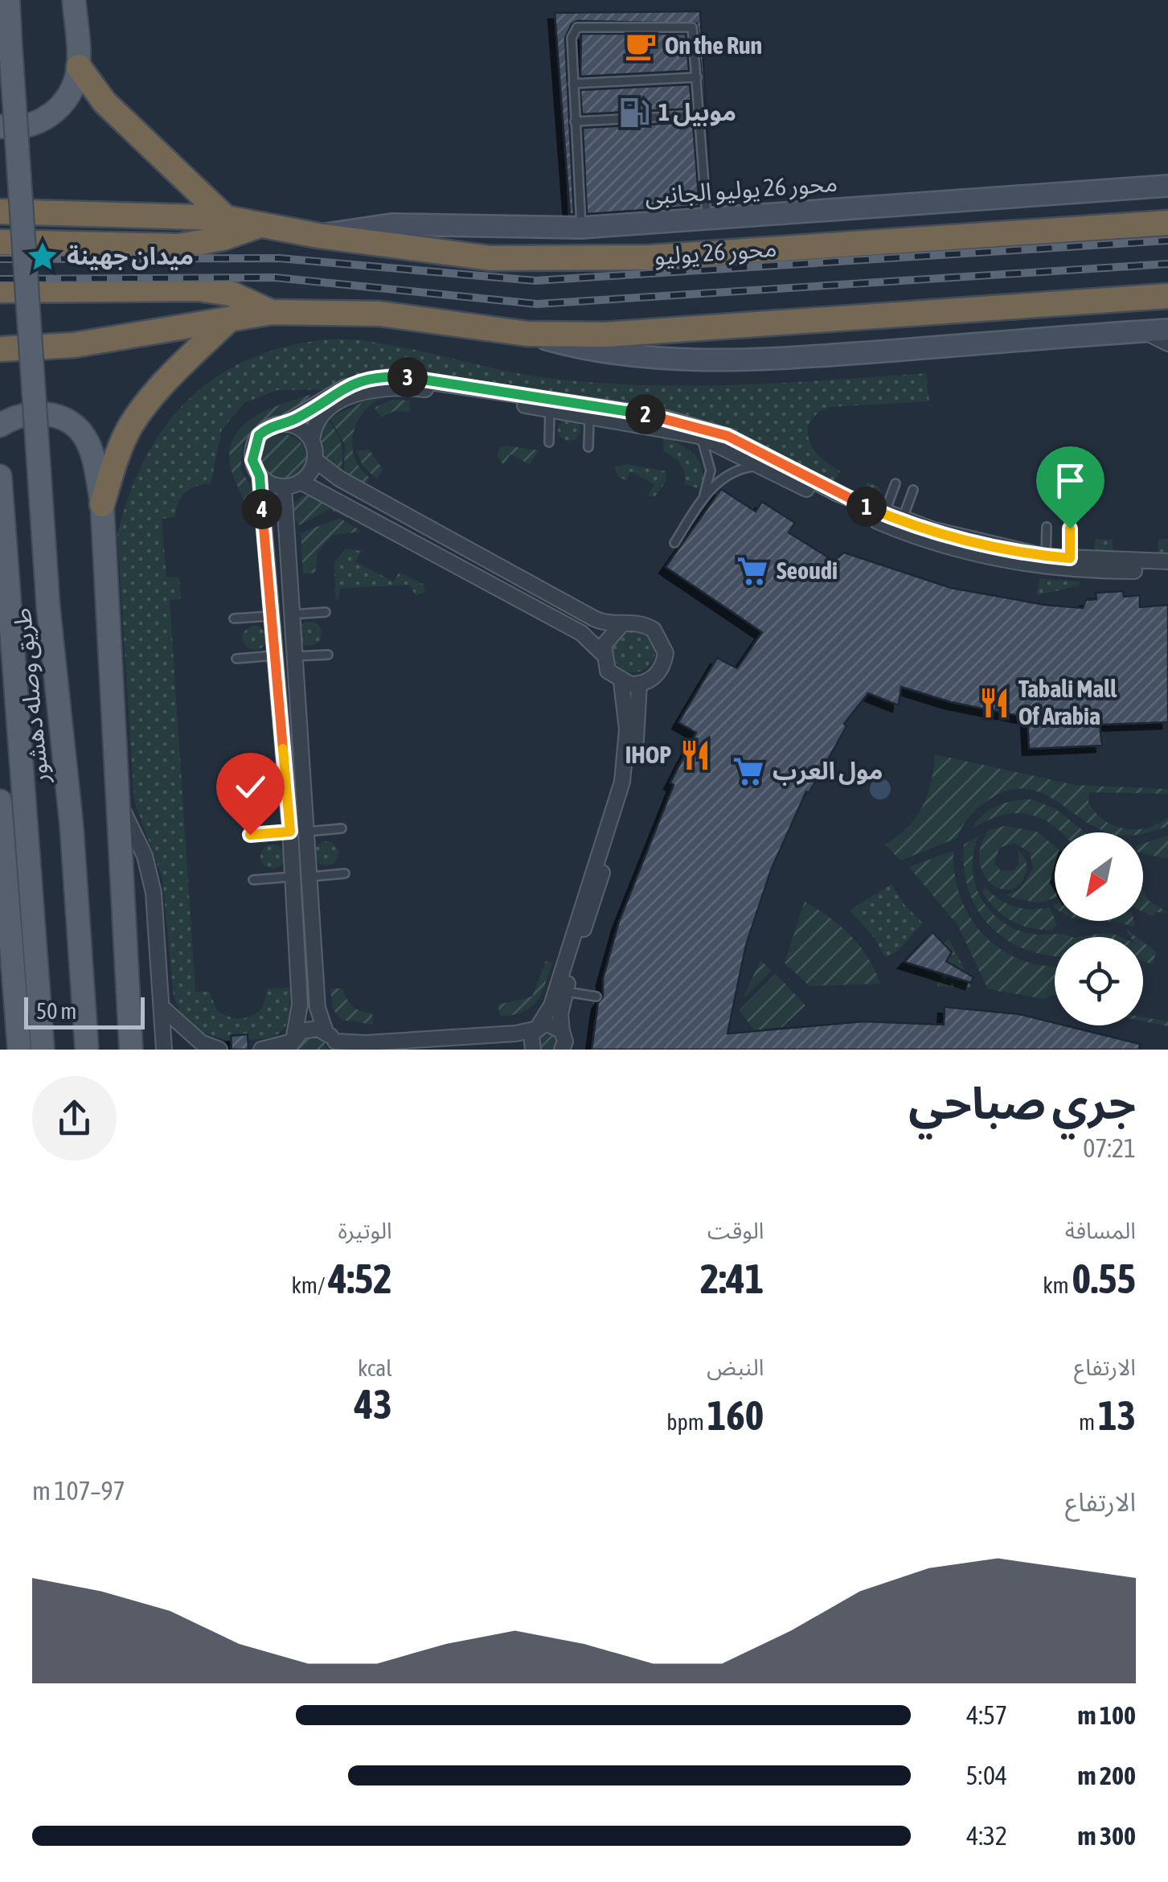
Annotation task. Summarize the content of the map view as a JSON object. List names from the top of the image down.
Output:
{
  "streets": {
    "highway": ["محور 26 يوليو"],
    "main road": ["محور 26 يوليو الجانبى", "طريق وصله دهشور"]
  },
  "crossings": [
    ["محور 26 يوليو الجانبى", "محور 26 يوليو"]
  ],
  "places": {
    "cafe": ["On the Run"],
    "fuel station": ["موبيل 1"],
    "place": ["ميدان جهينة"],
    "supermarket": ["Seoudi", "مول العرب"],
    "restaurant": ["Tabali Mall Of Arabia", "IHOP"]
  },
  "scale_bar": "50 m",
  "north": "bottom left",
  "page": {
    "pins": [
      "3",
      "2",
      "1",
      "4"
    ],
    "scale": "50 m",
    "heading": ["جري صباحي", "07:21"],
    "stats": [
      ["المسافة", "0.55 km"],
      ["الوقت", "2:41"],
      ["الوتيرة", "4:52 /km"],
      ["الارتفاع", "13 m"],
      ["النبض", "160 bpm"],
      ["kcal", "43"]
    ],
    "chart": ["الارتفاع", "97–107 m"],
    "list": [
      {
        "name": "100 m",
        "note": "4:57"
      },
      {
        "name": "200 m",
        "note": "5:04"
      },
      {
        "name": "300 m",
        "note": "4:32"
      }
    ]
  }
}
